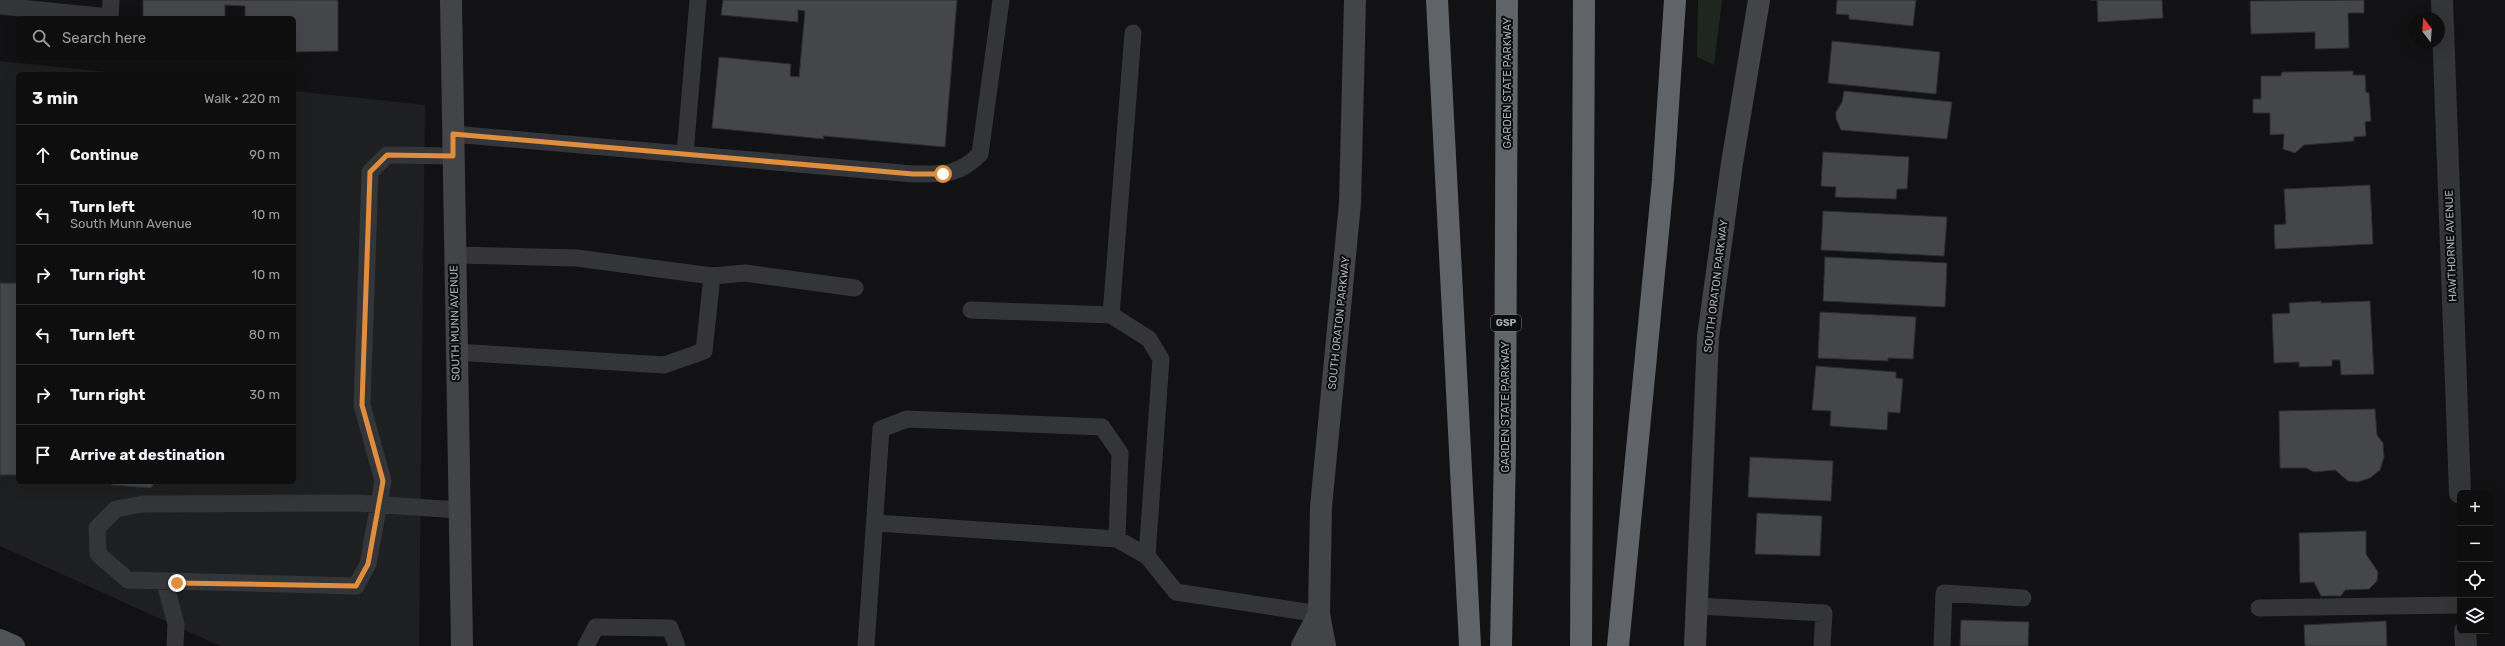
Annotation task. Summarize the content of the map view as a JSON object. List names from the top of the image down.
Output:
{
  "streets": {
    "highway": ["GARDEN STATE PARKWAY", "GSP"],
    "main road": ["SOUTH ORATON PARKWAY", "SOUTH MUNN AVENUE"],
    "street": ["HAWTHORNE AVENUE"]
  },
  "north": "top",
  "page": {
    "search": "Search here",
    "heading": ["3 min", "Walk · 220 m"],
    "list": [
      ["Continue", "90 m"],
      ["Turn left", "South Munn Avenue", "10 m"],
      ["Turn right", "10 m"],
      ["Turn left", "80 m"],
      ["Turn right", "30 m"],
      "Arrive at destination"
    ],
    "map_buttons": ["+", "−"]
  }
}
